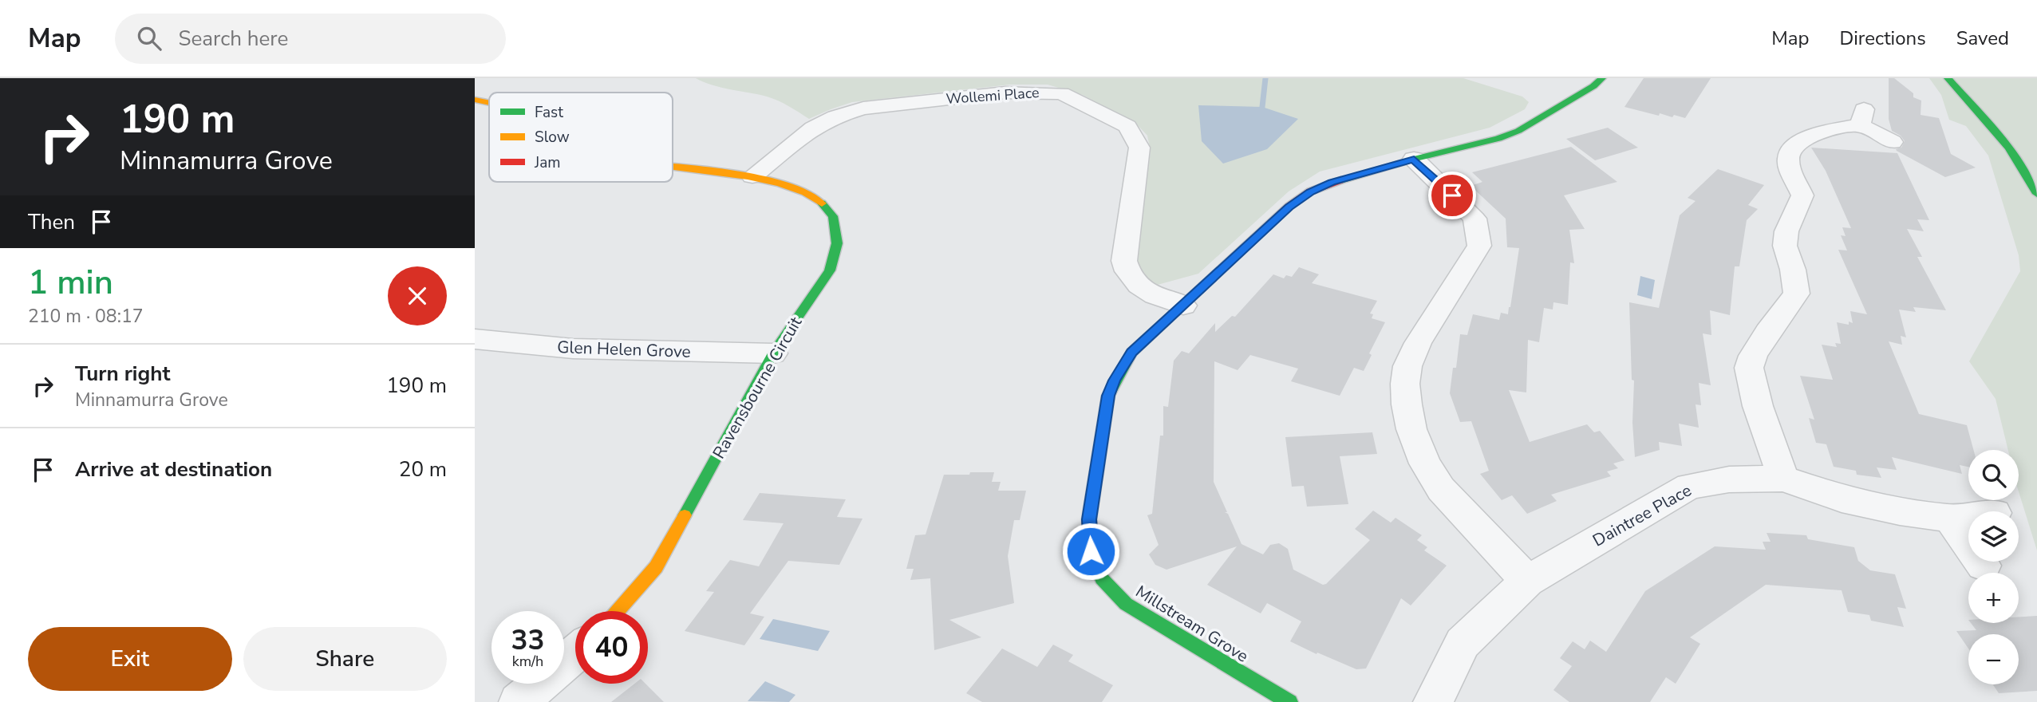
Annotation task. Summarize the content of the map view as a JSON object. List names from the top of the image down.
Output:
{
  "streets": {
    "street": [
      "Wollemi Place",
      "Glen Helen Grove",
      "Ravensbourne Circuit",
      "Daintree Place",
      "Millstream Grove"
    ]
  },
  "crossings": [
    ["Wollemi Place", "Ravensbourne Circuit"],
    ["Wollemi Place", "Millstream Grove"],
    ["Glen Helen Grove", "Ravensbourne Circuit"]
  ],
  "legend": ["Fast", "Slow", "Jam"],
  "page": {
    "header": "Map",
    "search": "Search here",
    "nav": ["Map", "Directions", "Saved"],
    "turn": ["190 m", "Minnamurra Grove"],
    "then": "Then",
    "heading": ["1 min", "210 m · 08:17"],
    "list": [
      {
        "name": "Turn right",
        "note": "Minnamurra Grove",
        "value": "190 m"
      },
      {
        "name": "Arrive at destination",
        "value": "20 m"
      }
    ],
    "map_buttons": ["+", "−"],
    "speed": "33 km/h",
    "limit": "40",
    "buttons": ["Exit", "Share"]
  }
}
